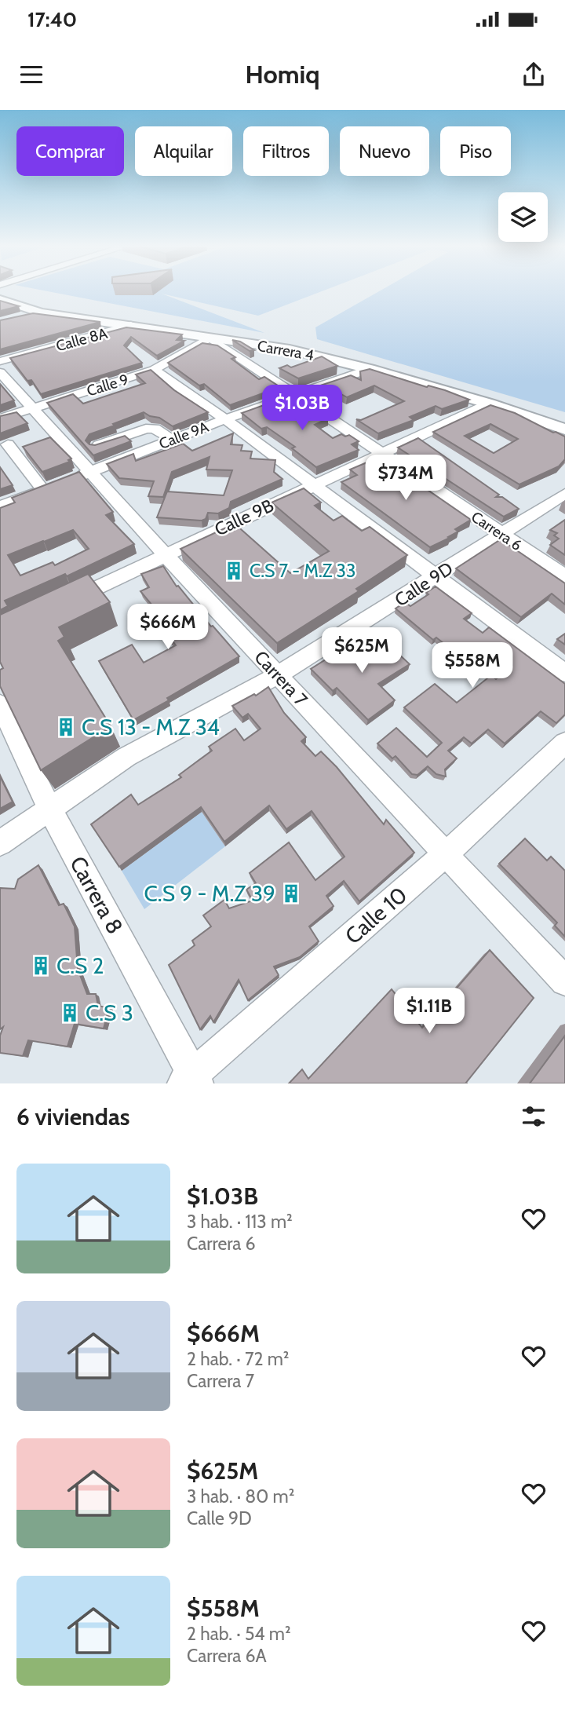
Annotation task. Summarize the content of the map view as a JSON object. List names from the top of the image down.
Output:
{
  "streets": {
    "main road": ["Carrera 4"],
    "street": [
      "Calle 8A",
      "Calle 9",
      "Calle 9A",
      "Calle 9B",
      "Carrera 6",
      "Calle 9D",
      "Carrera 7",
      "Carrera 8",
      "Calle 10"
    ]
  },
  "crossings": [
    ["Calle 8A", "Carrera 4"],
    ["Carrera 4", "Calle 9"],
    ["Carrera 4", "Calle 9A"],
    ["Carrera 4", "Calle 9B"],
    ["Carrera 4", "Carrera 6"],
    ["Calle 9", "Carrera 6"],
    ["Calle 9", "Carrera 7"],
    ["Calle 9A", "Carrera 6"],
    ["Calle 9A", "Carrera 7"],
    ["Calle 9B", "Carrera 6"],
    ["Calle 9B", "Carrera 7"],
    ["Carrera 6", "Calle 9D"],
    ["Calle 9D", "Carrera 7"],
    ["Calle 9D", "Carrera 8"],
    ["Carrera 7", "Calle 10"],
    ["Carrera 8", "Calle 10"]
  ],
  "places": {
    "building": [
      "C.S 7 - M.Z 33",
      "C.S 13 - M.Z 34",
      "C.S 9 - M.Z 39",
      "C.S 2",
      "C.S 3"
    ]
  },
  "page": {
    "status": "17:40",
    "header": "Homiq",
    "chip": [
      "Comprar",
      "Alquilar",
      "Filtros",
      "Nuevo",
      "Piso"
    ],
    "price": [
      "$1.03B",
      "$734M",
      "$666M",
      "$625M",
      "$558M",
      "$1.11B"
    ],
    "heading": "6 viviendas",
    "list": [
      {
        "name": "$1.03B",
        "note": "3 hab. · 113 m² · Carrera 6"
      },
      {
        "name": "$666M",
        "note": "2 hab. · 72 m² · Carrera 7"
      },
      {
        "name": "$625M",
        "note": "3 hab. · 80 m² · Calle 9D"
      },
      {
        "name": "$558M",
        "note": "2 hab. · 54 m² · Carrera 6A"
      }
    ]
  }
}
